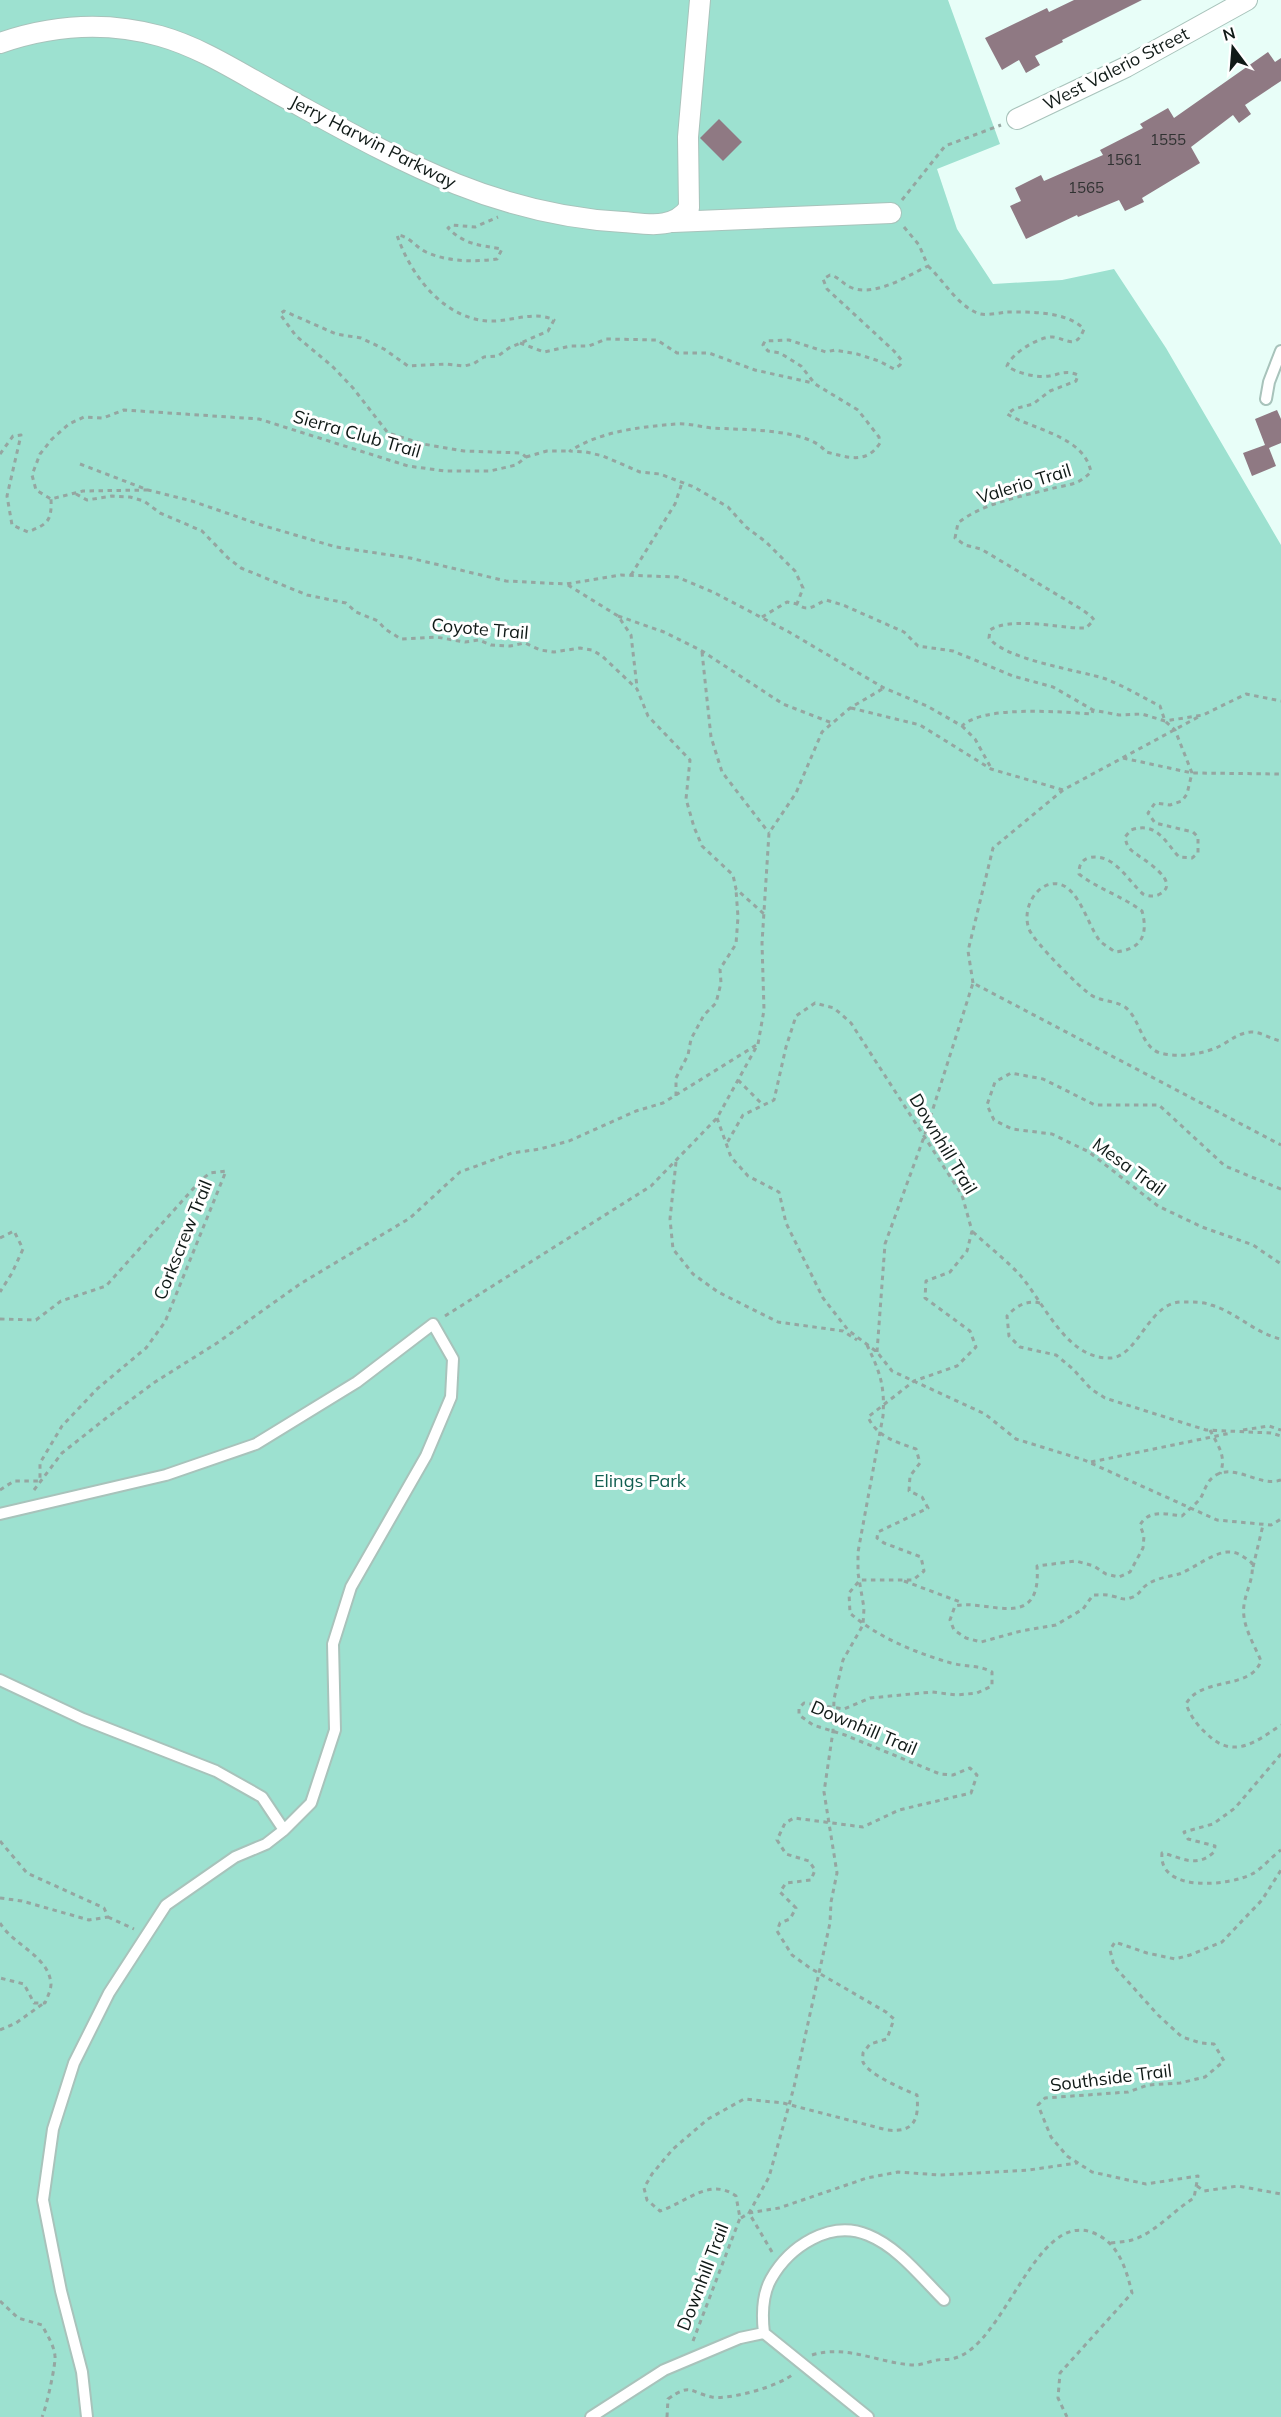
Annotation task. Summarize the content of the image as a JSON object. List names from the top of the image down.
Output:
{
  "streets": {
    "street": ["West Valerio Street", "Jerry Harwin Parkway"],
    "path": [
      "Sierra Club Trail",
      "Valerio Trail",
      "Coyote Trail",
      "Downhill Trail",
      "Mesa Trail",
      "Corkscrew Trail",
      "Southside Trail"
    ]
  },
  "crossings": [
    ["Jerry Harwin Parkway", "Sierra Club Trail"]
  ],
  "parks": ["Elings Park"],
  "house_numbers": ["1555", "1561", "1565"],
  "north": "top"
}
